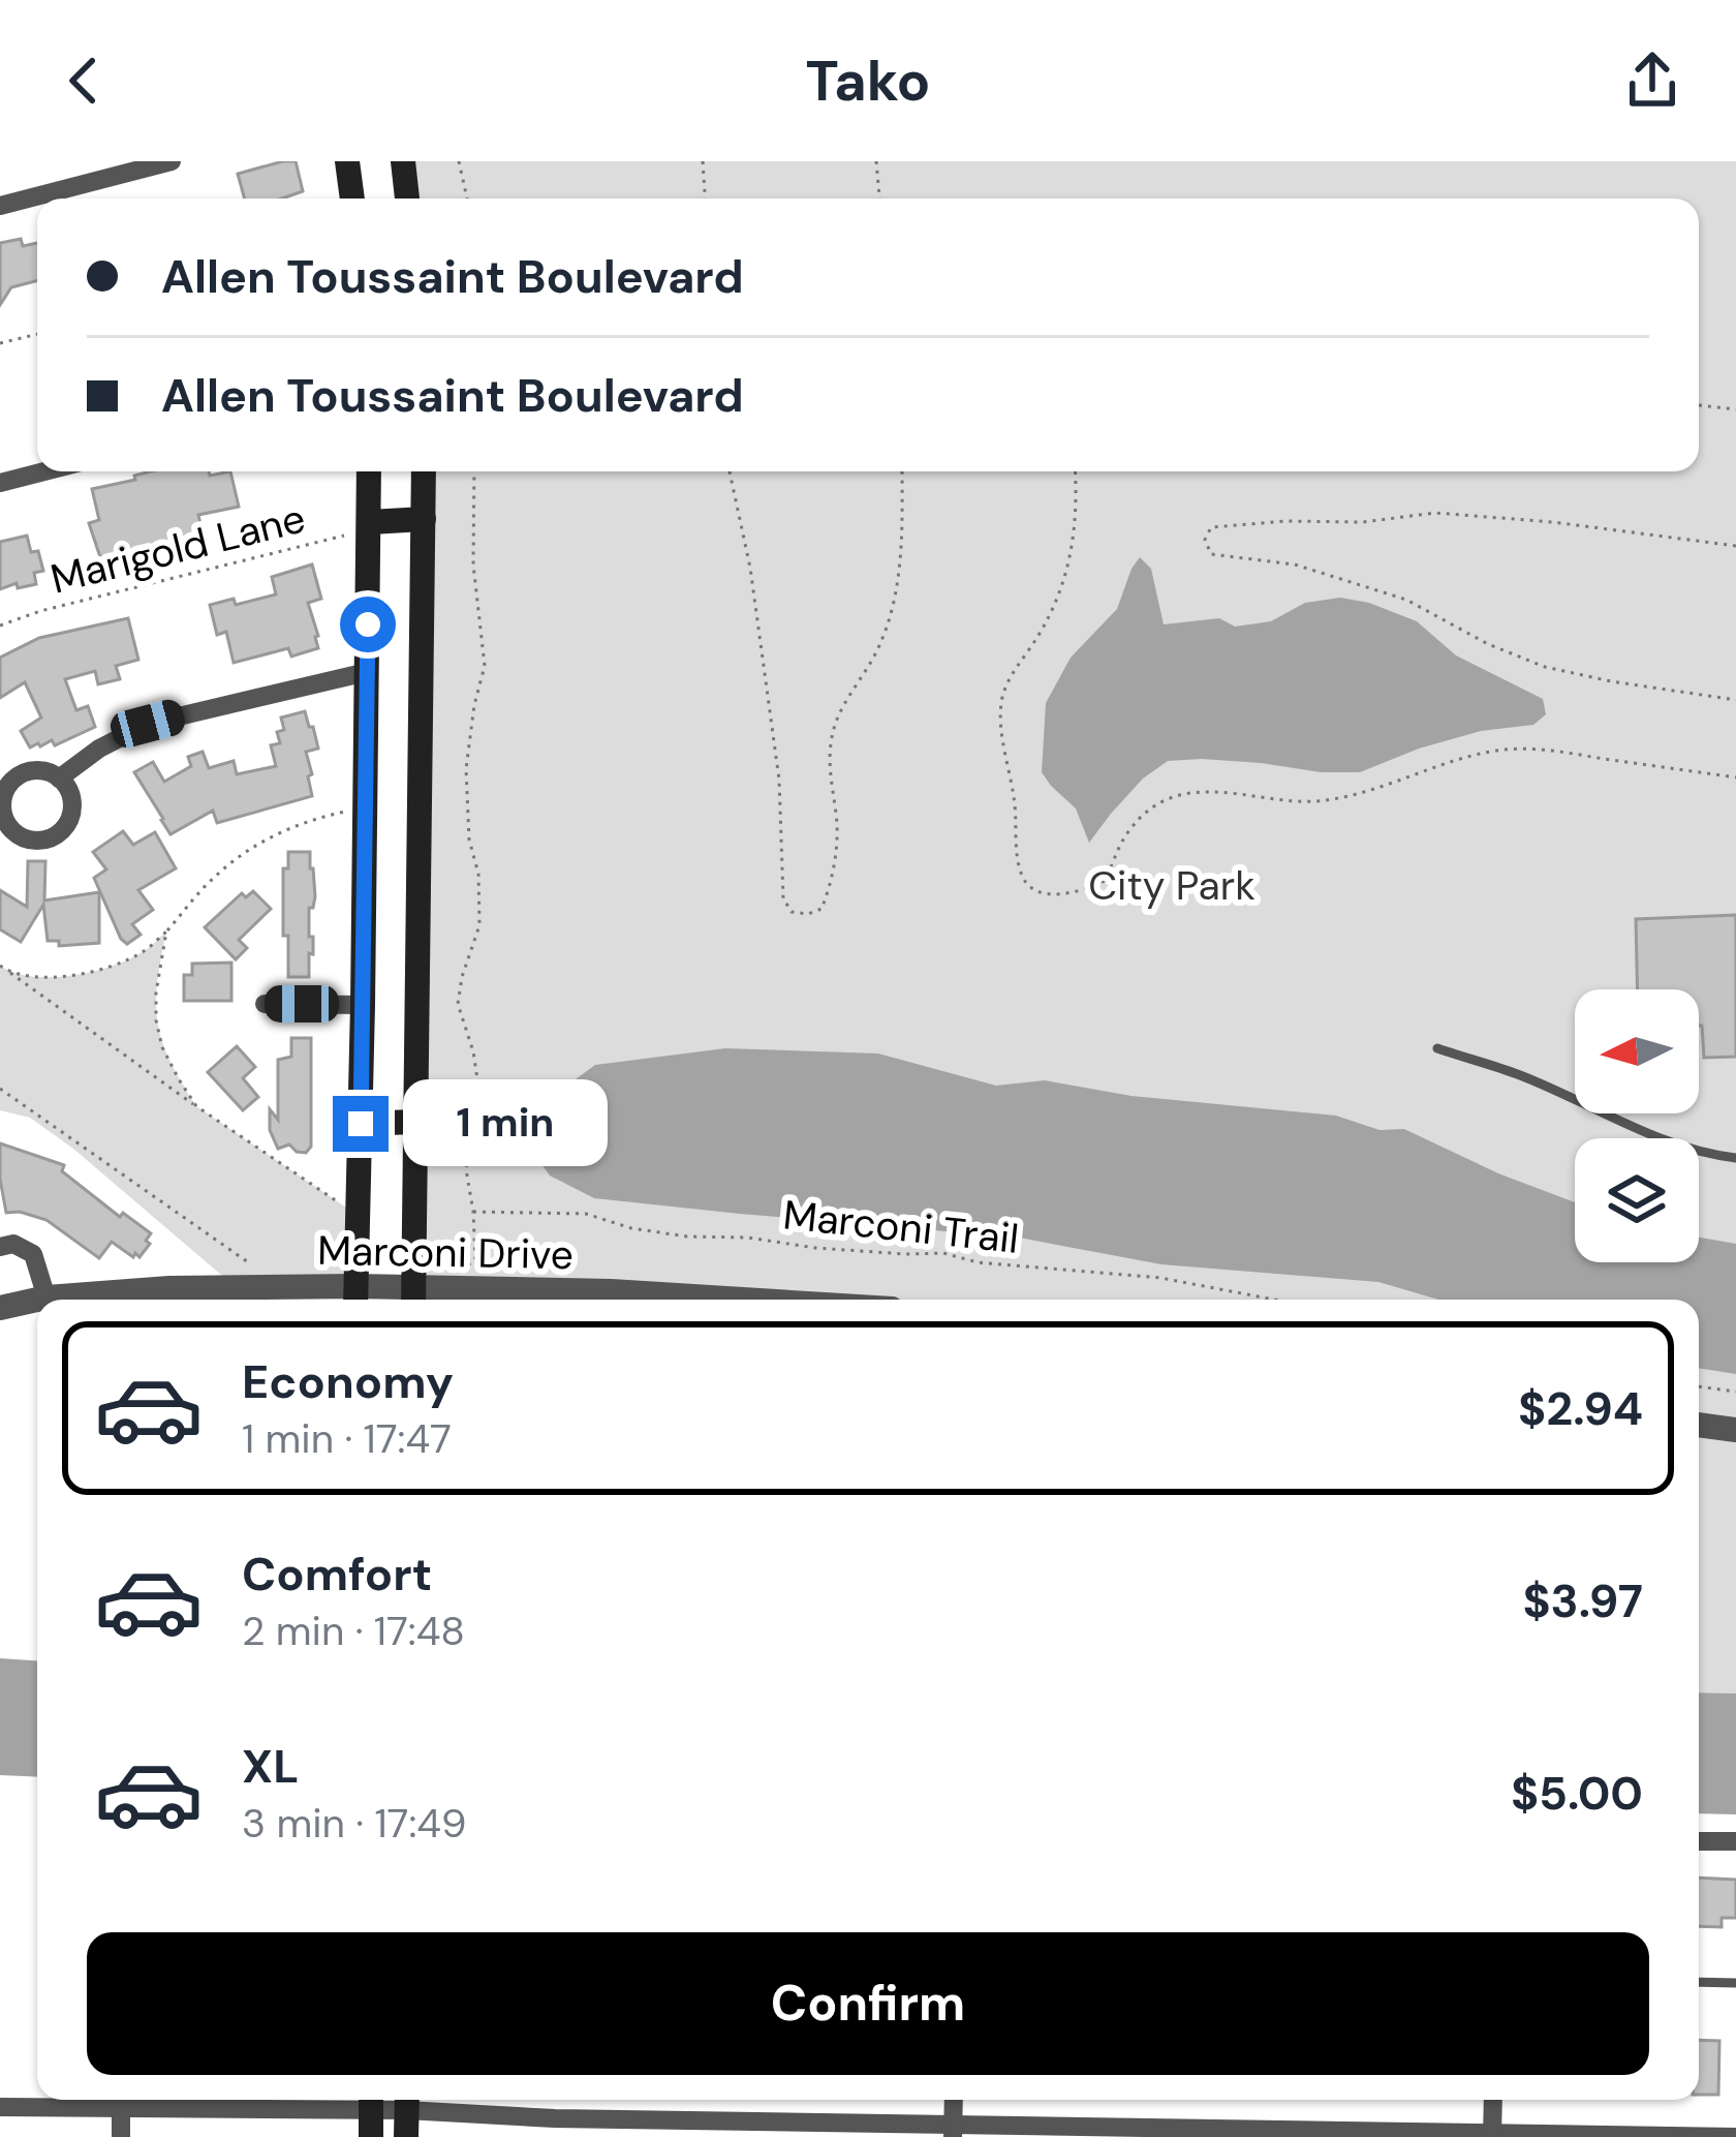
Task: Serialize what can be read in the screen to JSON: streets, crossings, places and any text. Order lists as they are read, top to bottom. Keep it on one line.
{"streets":{"street":["Marconi Drive"],"path":["Marigold Lane","Marconi Trail"]},"parks":["City Park"],"north":"left","page":{"header":"Tako","banner":["Allen Toussaint Boulevard","Allen Toussaint Boulevard"],"bubble":"1 min","list":[{"name":"Economy","note":"1 min · 17:47","value":"$2.94"},{"name":"Comfort","note":"2 min · 17:48","value":"$3.97"},{"name":"XL","note":"3 min · 17:49","value":"$5.00"}],"buttons":"Confirm"}}
